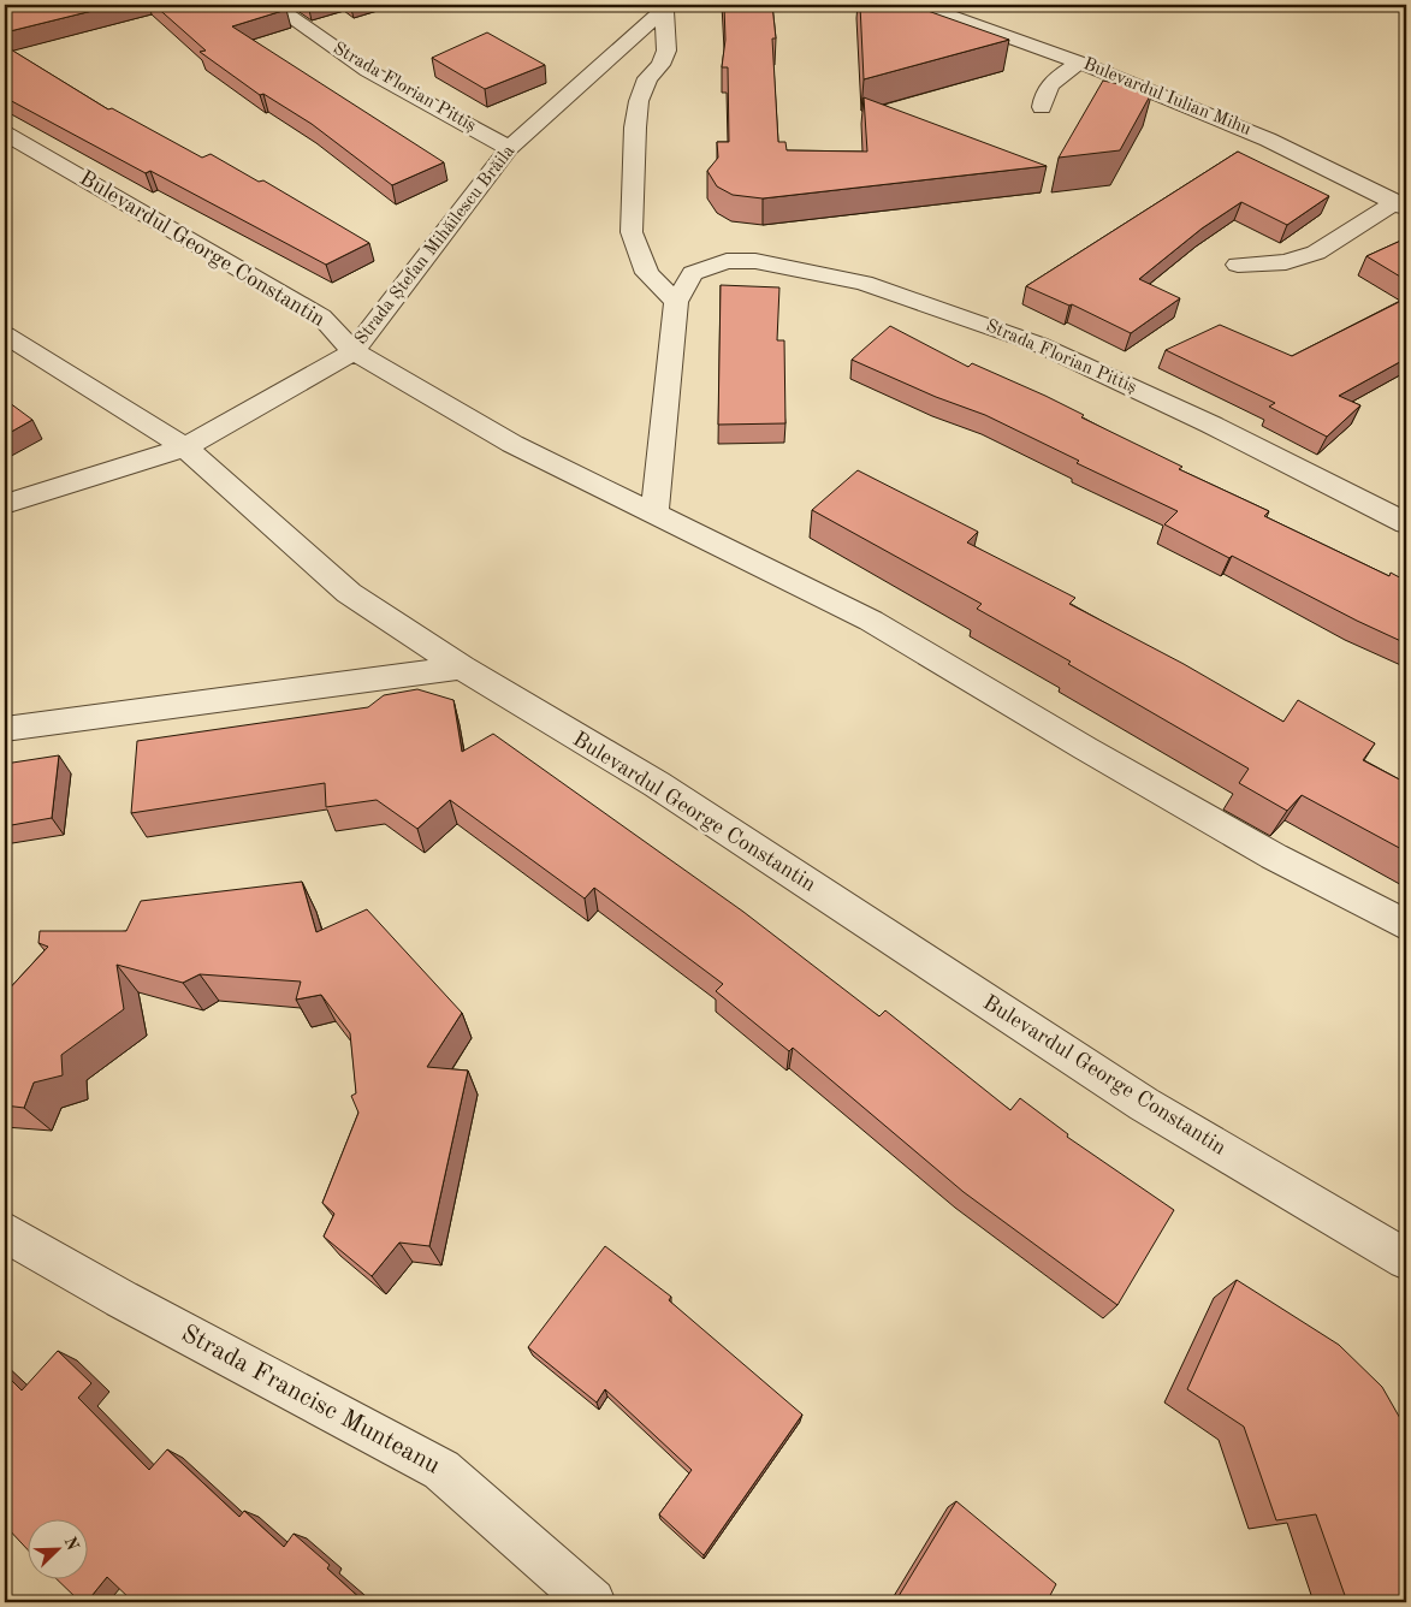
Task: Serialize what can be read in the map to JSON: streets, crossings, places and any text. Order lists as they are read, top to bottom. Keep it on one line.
{"streets":{"street":["Strada Florian Pittiș","Bulevardul Iulian Mihu","Strada Ștefan Mihăilescu Brăila","Bulevardul George Constantin","Strada Francisc Munteanu"]},"crossings":[["Strada Florian Pittiș","Strada Ștefan Mihăilescu Brăila"],["Strada Ștefan Mihăilescu Brăila","Bulevardul George Constantin"]],"north":"top right"}
